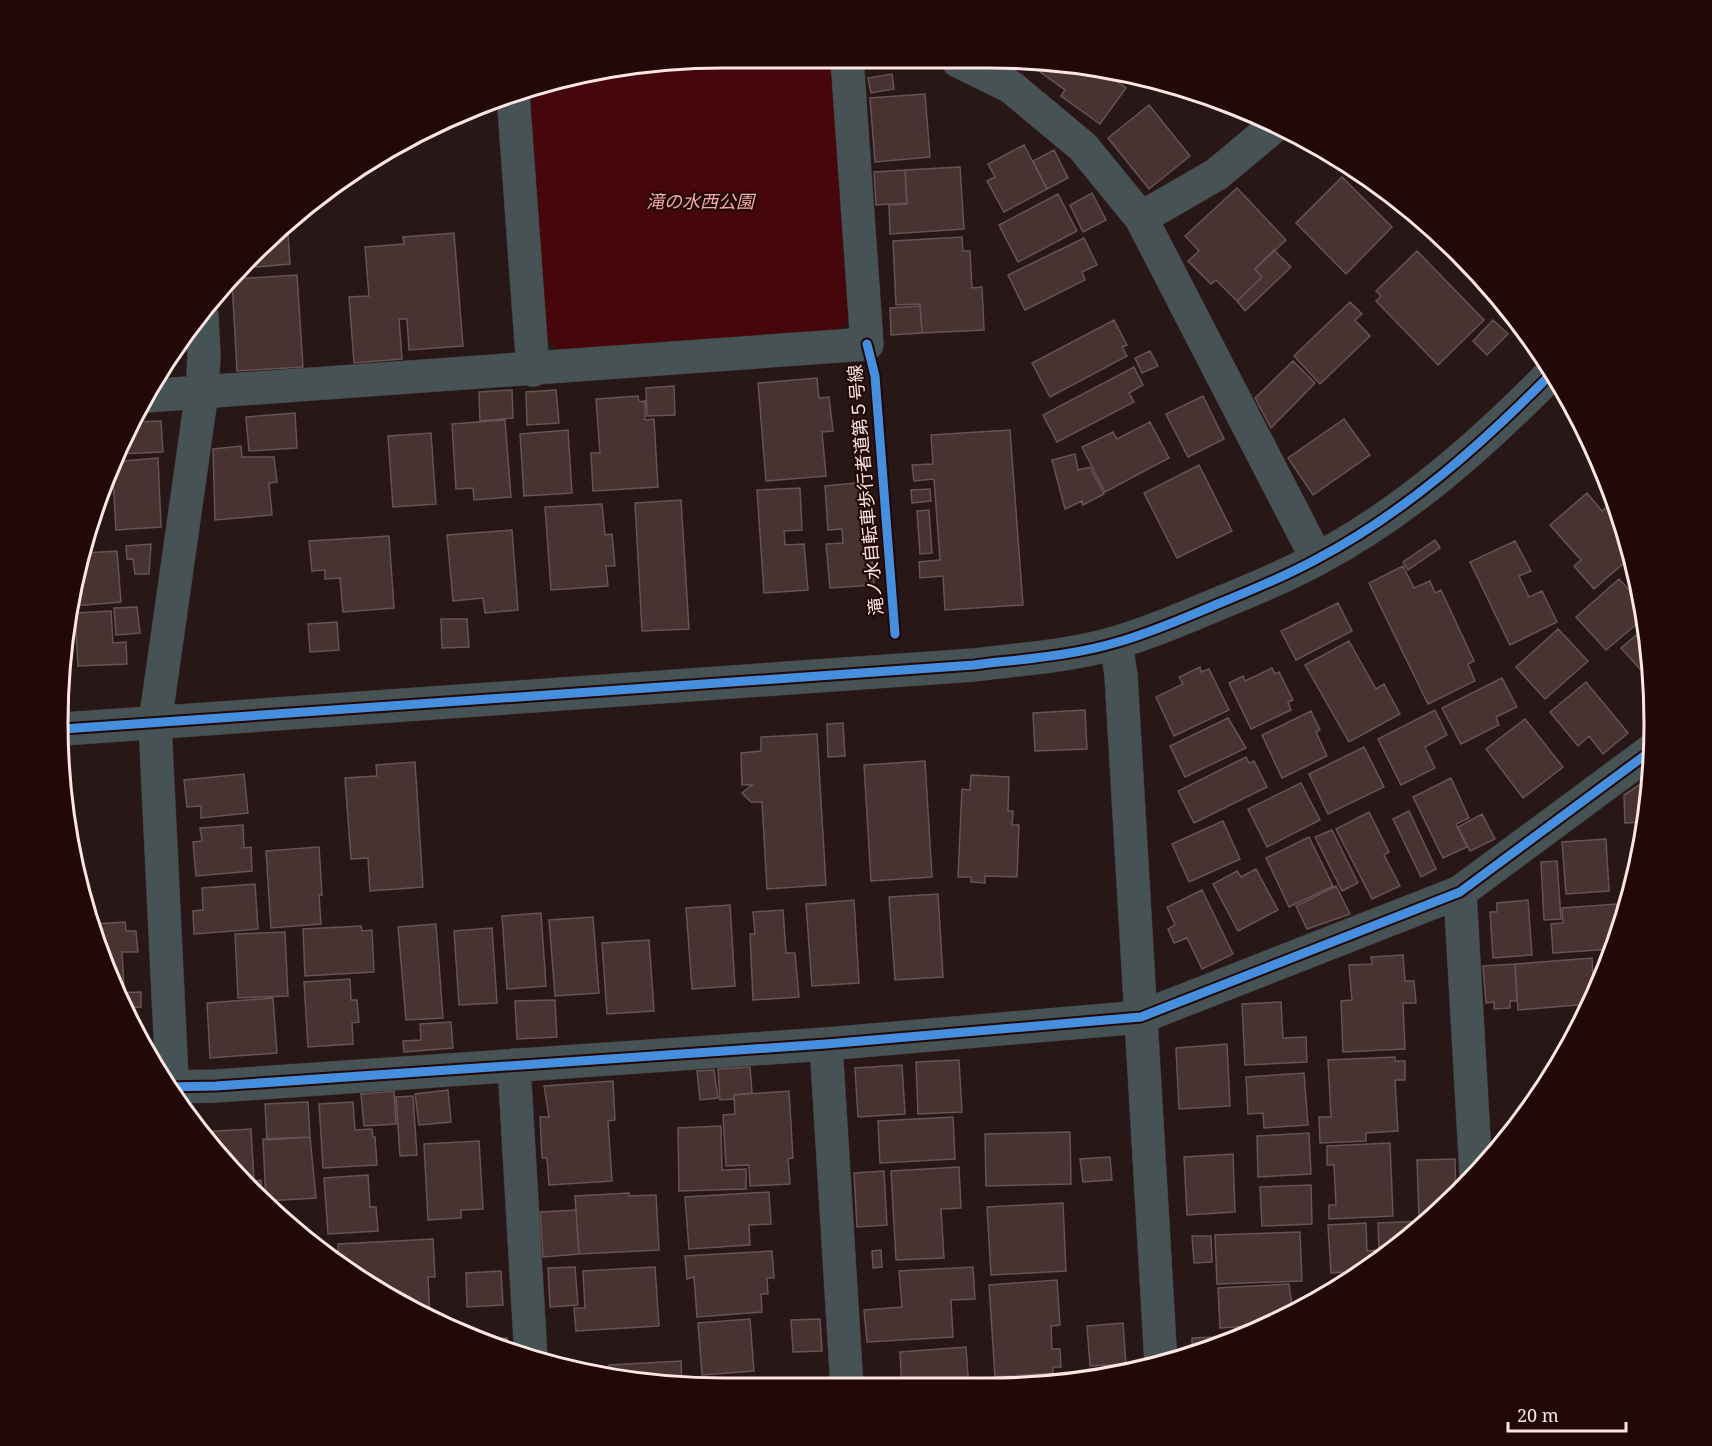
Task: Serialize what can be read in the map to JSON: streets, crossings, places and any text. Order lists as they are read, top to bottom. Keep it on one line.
{"streets":{"cycle path":["滝ノ水自転車歩行者道第５号線"]},"parks":["滝の水西公園"],"scale_bar":"20 m"}
